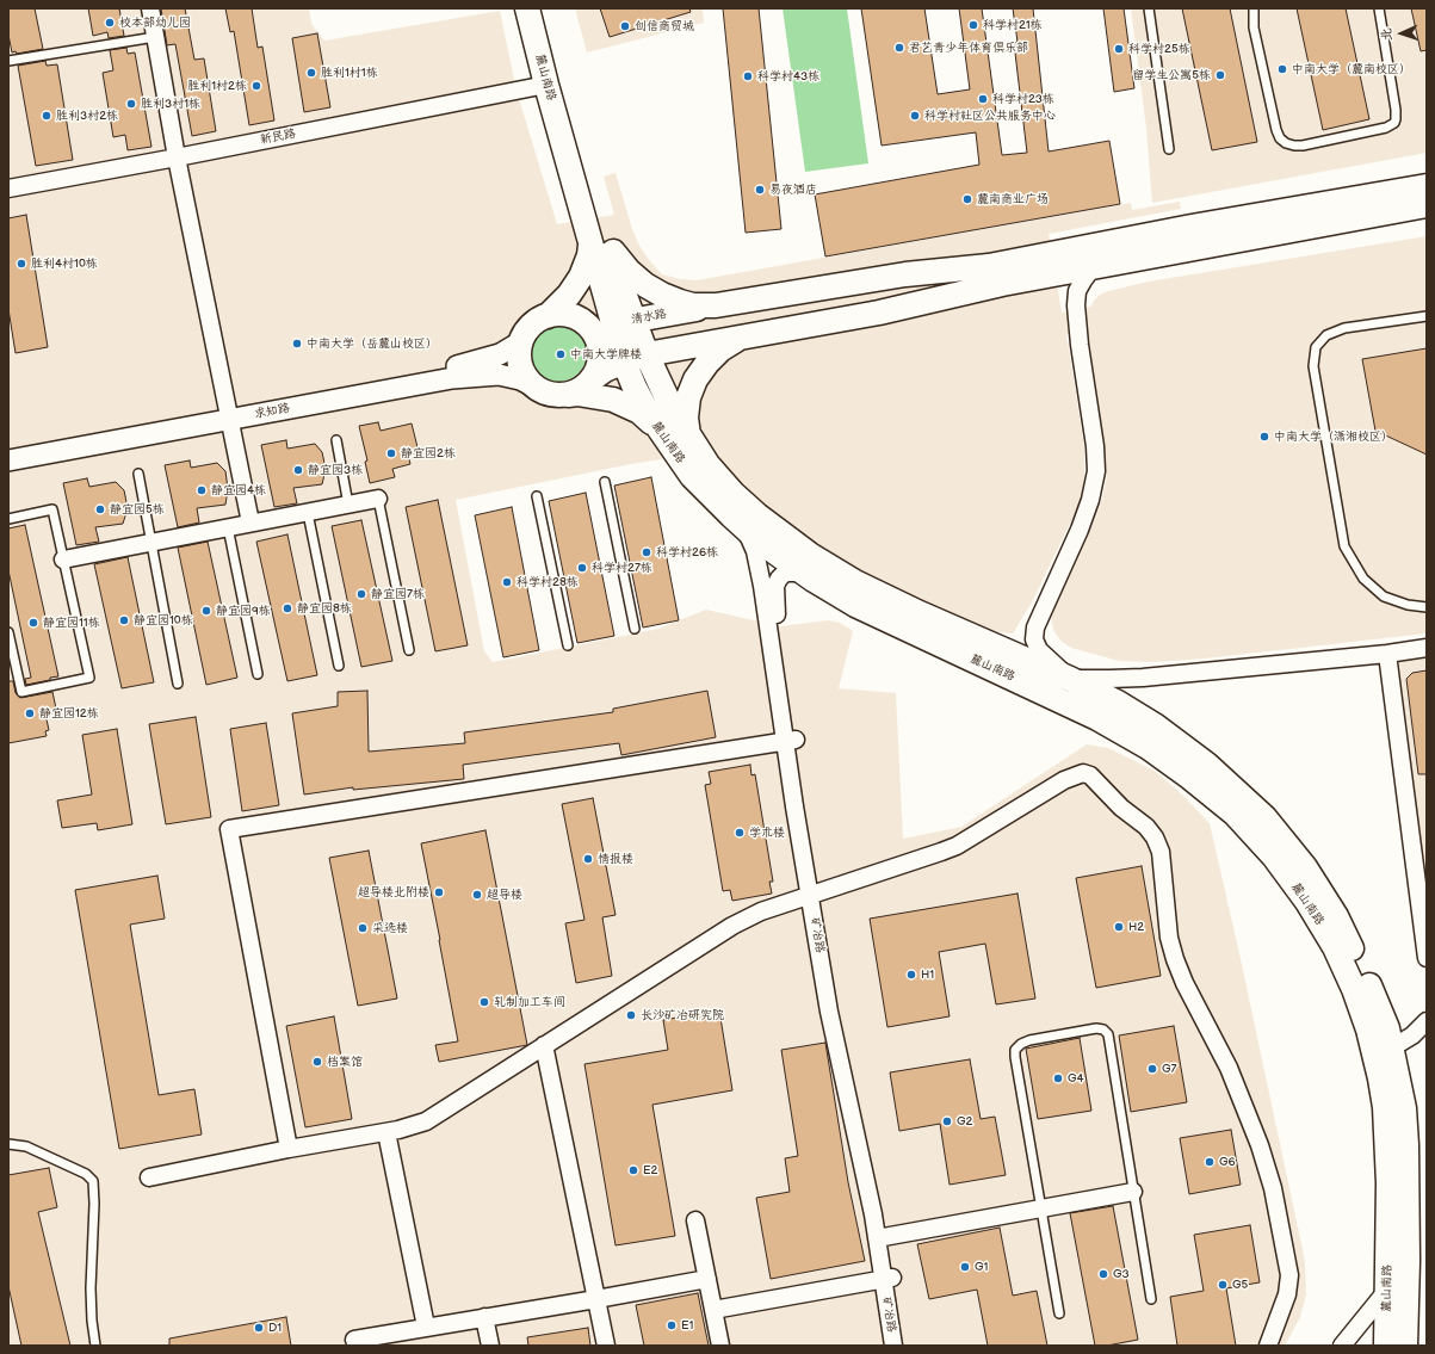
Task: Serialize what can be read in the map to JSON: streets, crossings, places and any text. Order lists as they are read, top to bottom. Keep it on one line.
{"streets":{"main road":["麓山南路","清水路"],"street":["新民路","求知路","矿冶路"]},"crossings":[["麓山南路","新民路"],["麓山南路","清水路"],["麓山南路","矿冶路"],["清水路","求知路"]],"places":["校本部幼儿园","科学村21栋","创信商贸城","君艺青少年体育俱乐部","科学村25栋","中南大学（麓南校区）","胜利1村1栋","留学生公寓5栋","科学村43栋","胜利1村2栋","科学村23栋","胜利3村1栋","胜利3村2栋","科学村社区公共服务中心","易夜酒店","麓南商业广场","胜利4村10栋","中南大学（岳麓山校区）","中南大学牌楼","中南大学（潇湘校区）","静宜园2栋","静宜园3栋","静宜园4栋","静宜园5栋","科学村26栋","科学村27栋","科学村28栋","静宜园7栋","静宜园8栋","静宜园9栋","静宜园10栋","静宜园11栋","静宜园12栋","学术楼","情报楼","超导楼北附楼","超导楼","H2","采选楼","H1","轧制加工车间","长沙矿冶研究院","档案馆","G7","G4","G2","G6","E2","G1","G3","G5","E1","D1"],"north":"left"}
